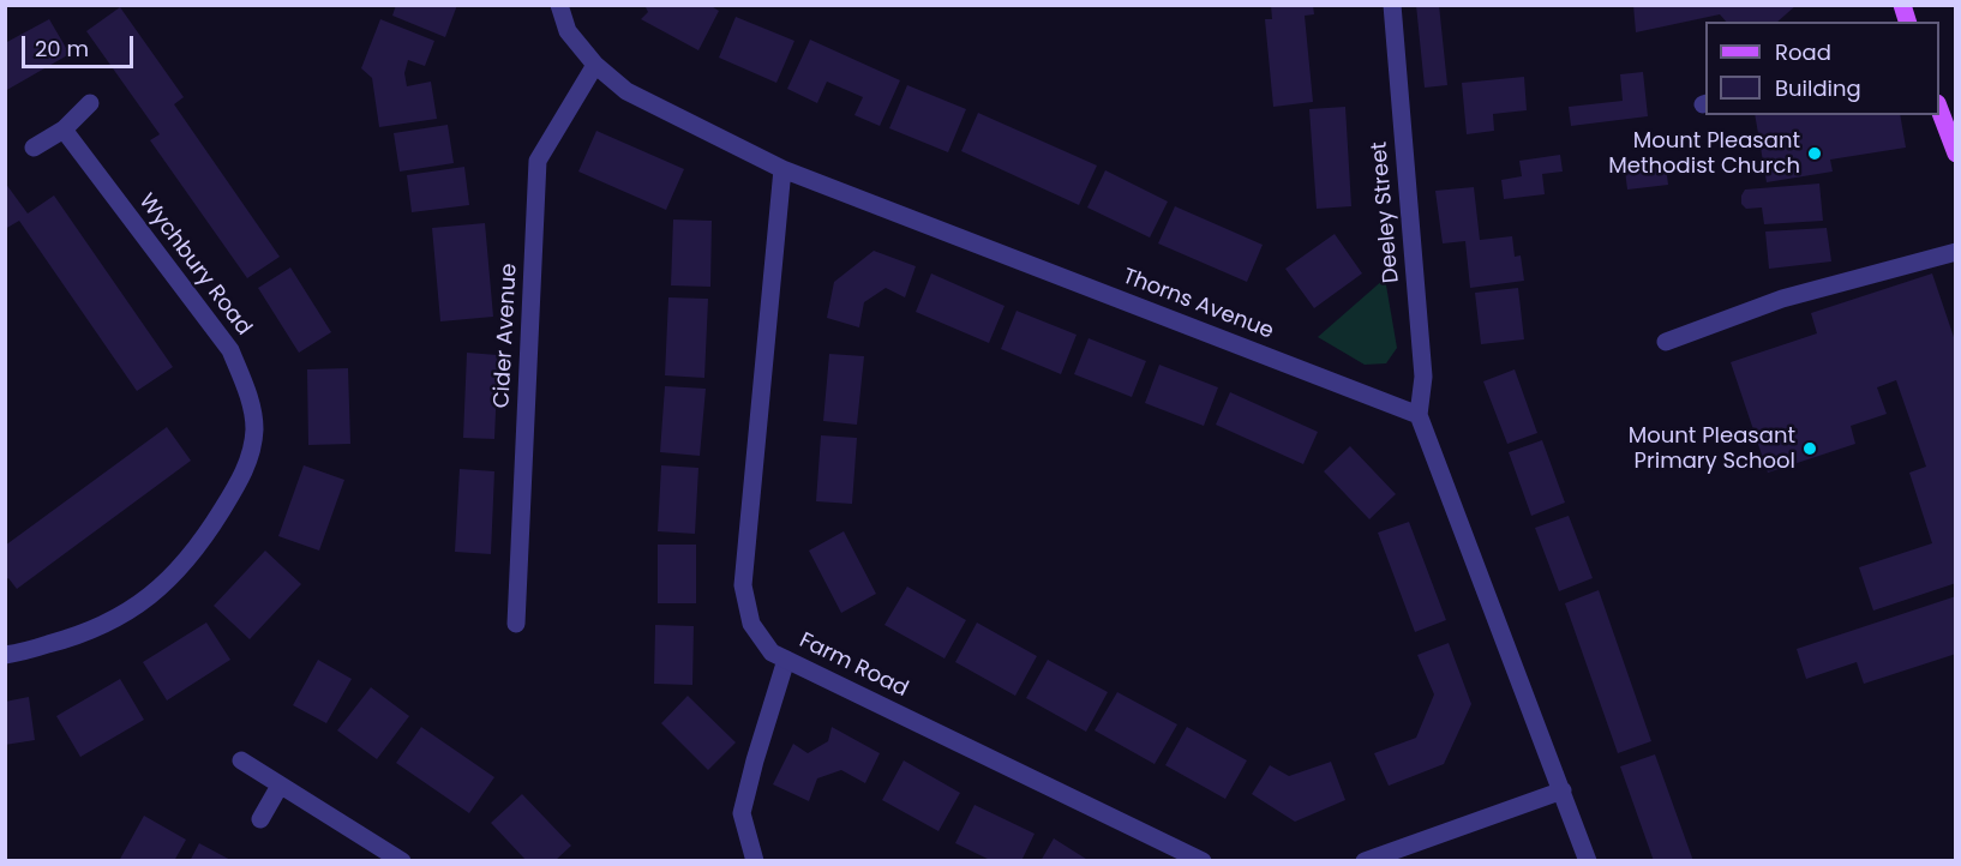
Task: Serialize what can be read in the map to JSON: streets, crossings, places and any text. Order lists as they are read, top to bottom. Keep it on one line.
{"streets":{"street":["Deeley Street","Wychbury Road","Thorns Avenue","Cider Avenue","Farm Road"]},"crossings":[["Deeley Street","Thorns Avenue"],["Thorns Avenue","Cider Avenue"],["Thorns Avenue","Farm Road"]],"places":["Mount Pleasant Methodist Church","Mount Pleasant Primary School"],"legend":["Road","Building"],"scale_bar":"20 m"}
